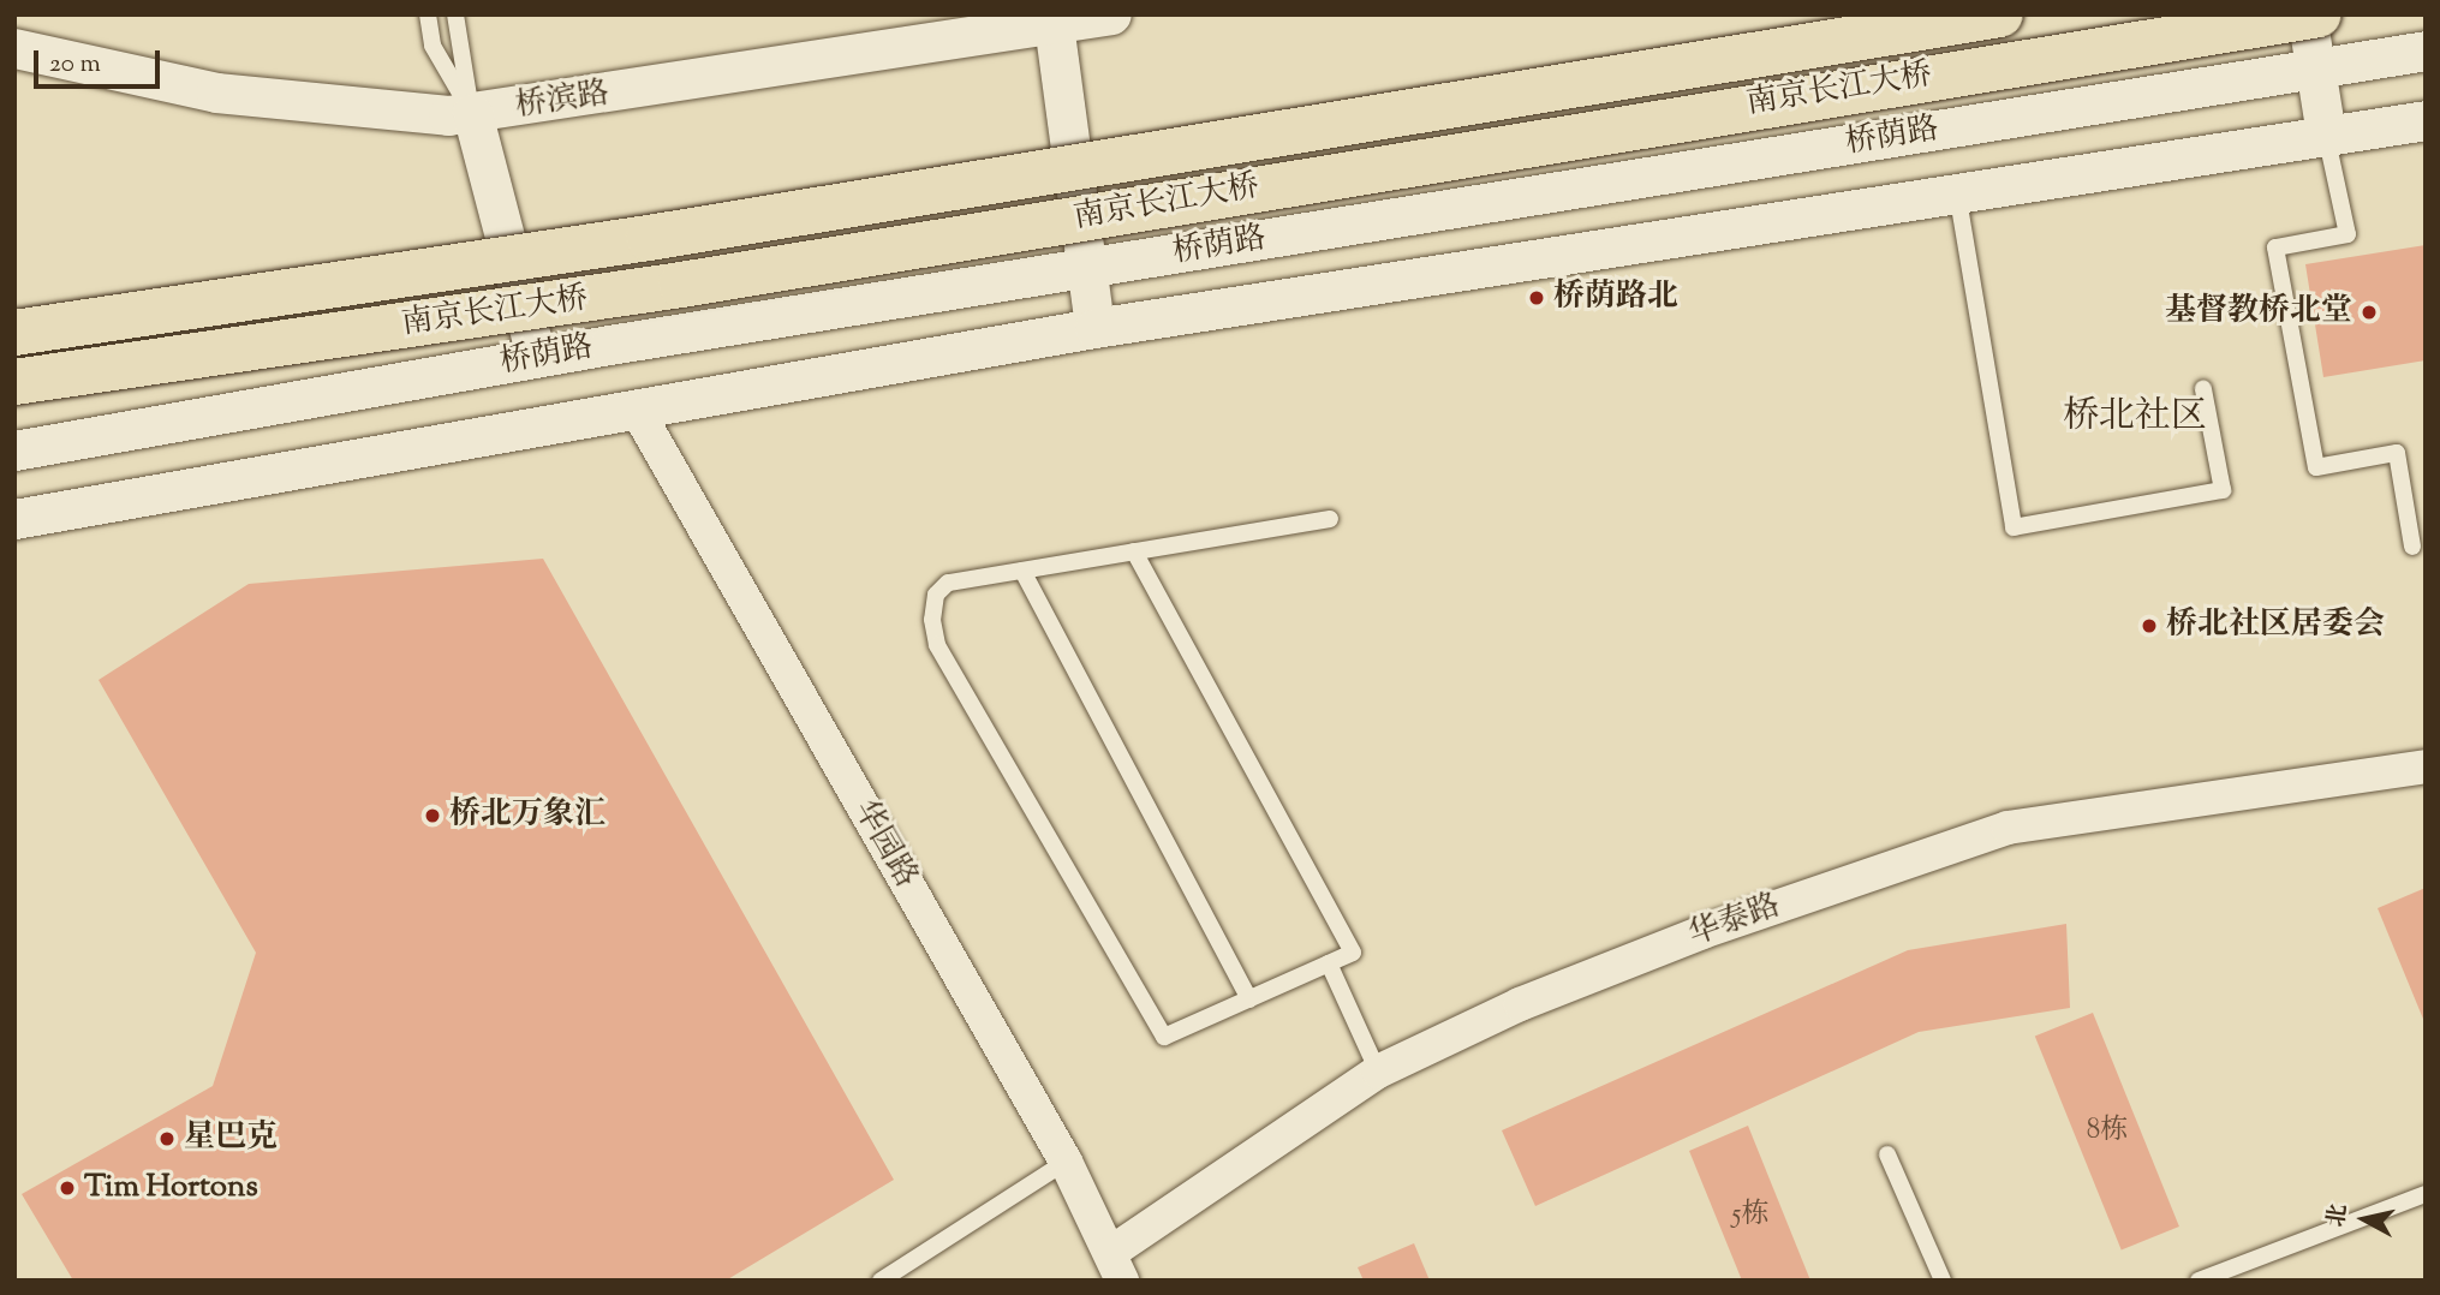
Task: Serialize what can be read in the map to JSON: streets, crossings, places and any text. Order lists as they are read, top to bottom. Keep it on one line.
{"streets":{"highway":["南京长江大桥"],"street":["桥滨路","桥荫路","华园路","华泰路"]},"crossings":[["桥荫路","华园路"],["华园路","华泰路"]],"districts":["桥北社区"],"places":["桥荫路北","基督教桥北堂","桥北社区居委会","桥北万象汇","星巴克","Tim Hortons"],"house_numbers":["8栋","5栋"],"scale_bar":"20 m","north":"left"}
